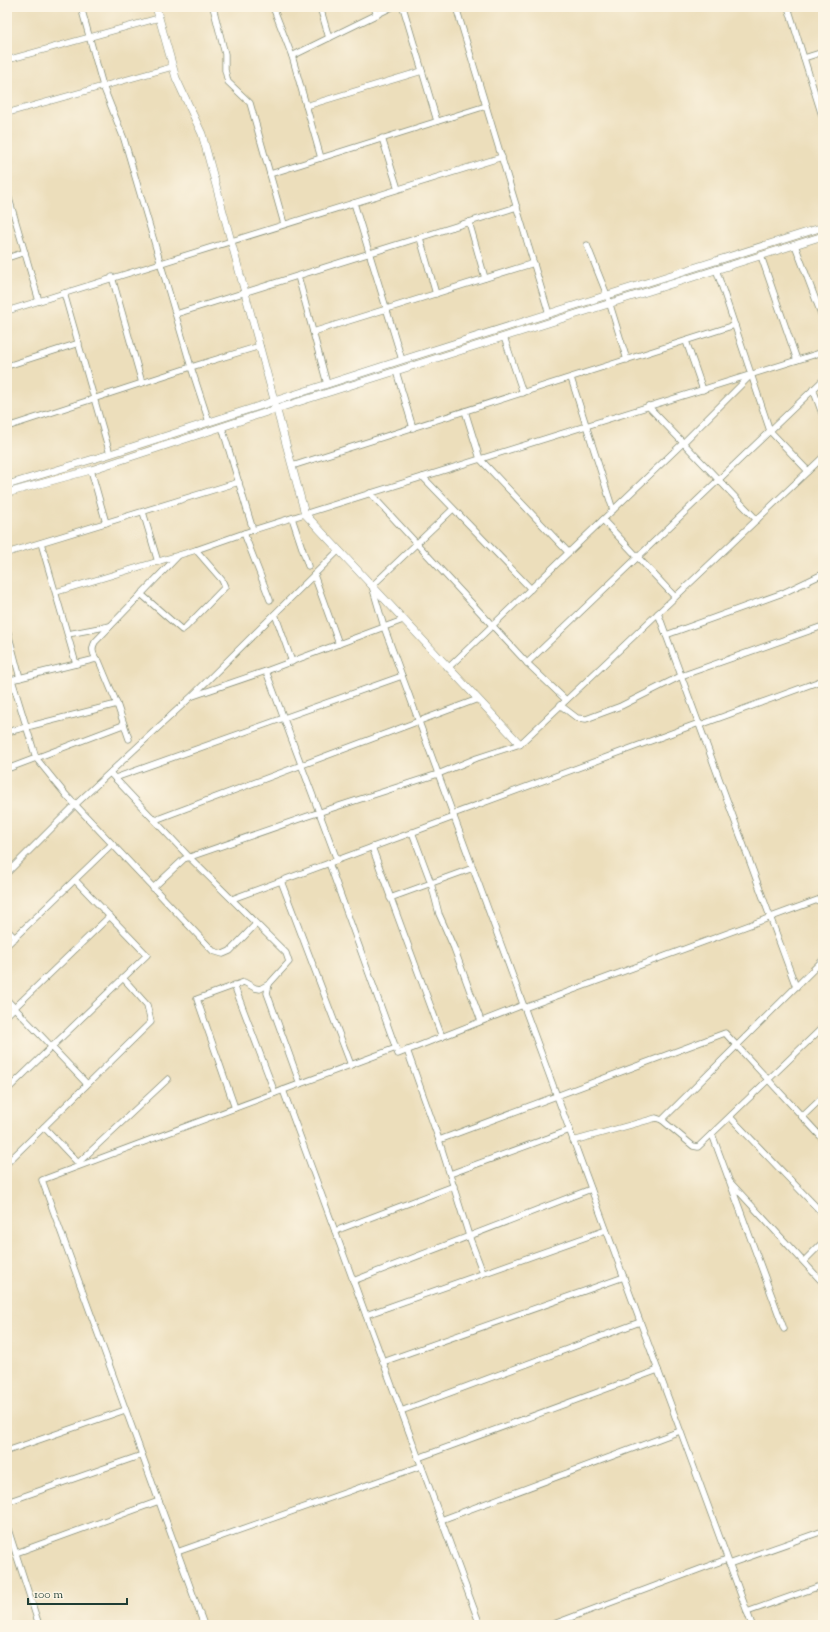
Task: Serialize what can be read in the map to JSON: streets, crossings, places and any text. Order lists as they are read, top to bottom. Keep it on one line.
{"scale_bar":"100 m"}
